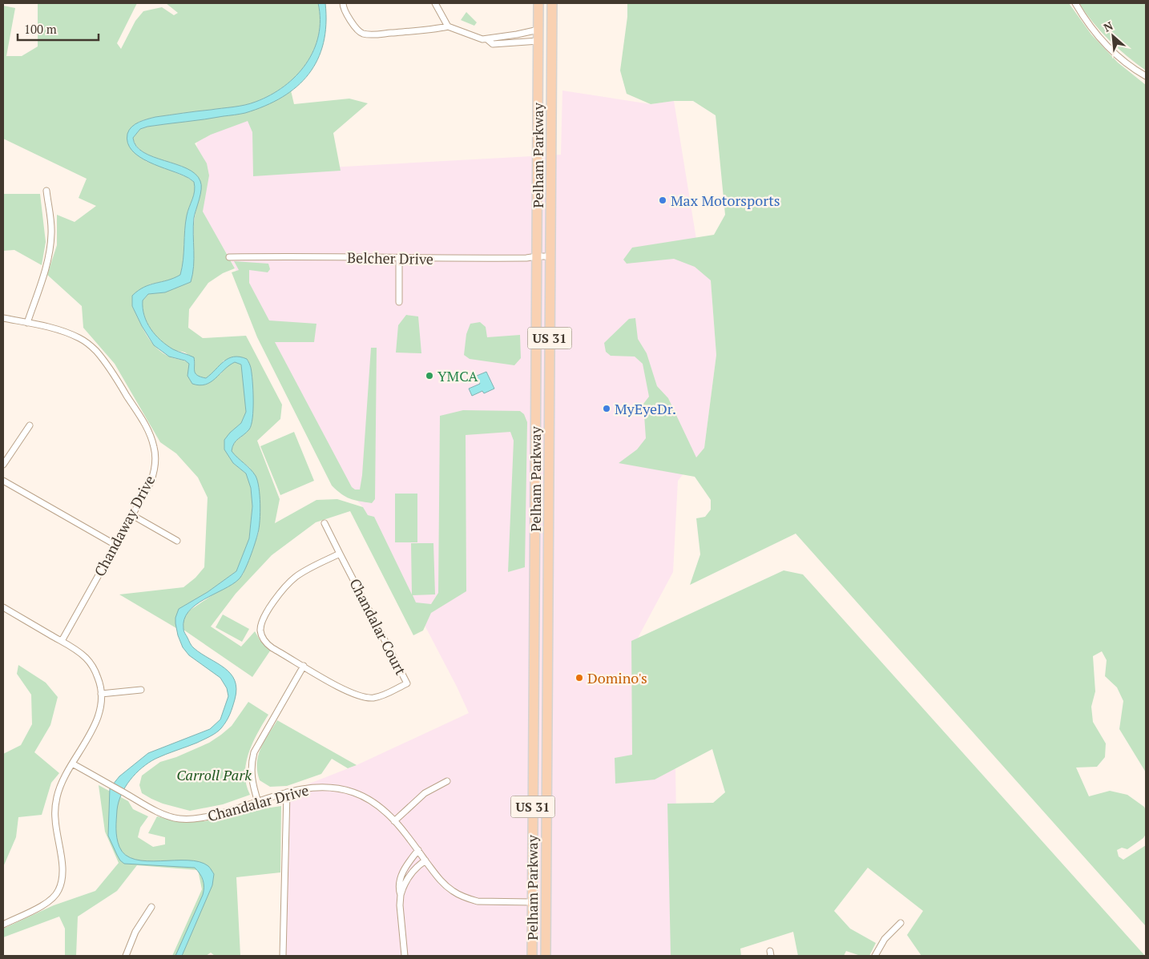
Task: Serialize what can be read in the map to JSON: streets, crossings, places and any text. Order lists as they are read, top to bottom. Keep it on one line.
{"streets":{"main road":["Pelham Parkway","US 31"],"street":["Belcher Drive","Chandaway Drive","Chandalar Court","Chandalar Drive"]},"crossings":[["Pelham Parkway","Belcher Drive"],["Pelham Parkway","Chandalar Drive"]],"parks":["Carroll Park"],"places":["Max Motorsports","YMCA","MyEyeDr.","Domino's"],"scale_bar":"100 m","north":"top left"}
